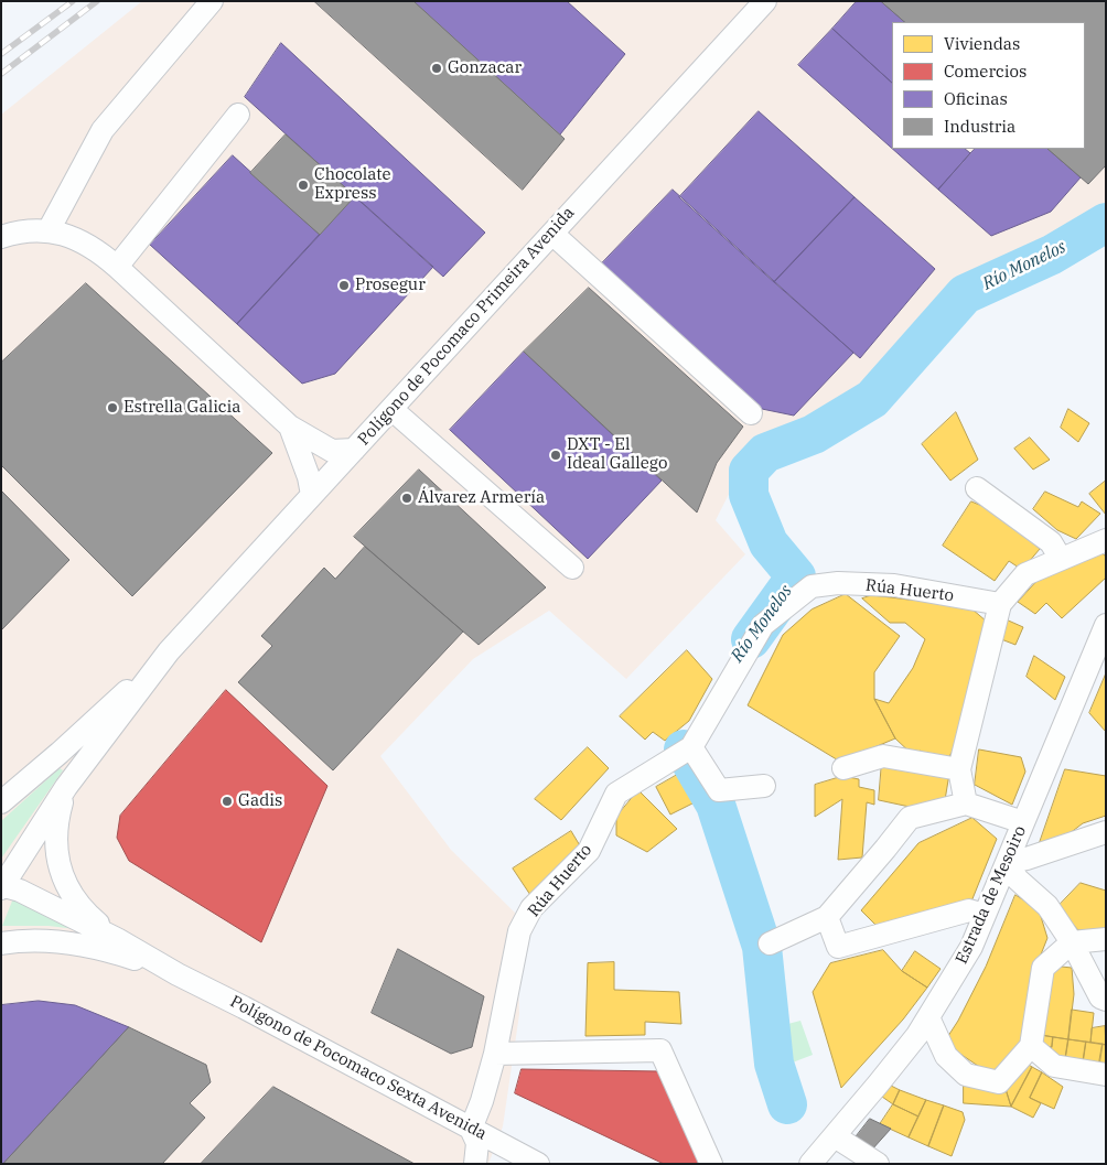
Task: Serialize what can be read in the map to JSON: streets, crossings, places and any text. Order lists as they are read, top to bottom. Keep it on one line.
{"streets":{"street":["Polígono de Pocomaco Primeira Avenida","Rúa Huerto","Estrada de Mesoiro","Polígono de Pocomaco Sexta Avenida"]},"crossings":[["Polígono de Pocomaco Primeira Avenida","Polígono de Pocomaco Sexta Avenida"],["Rúa Huerto","Polígono de Pocomaco Sexta Avenida"]],"water":["Río Monelos"],"places":["Gonzacar","Chocolate Express","Prosegur","Estrella Galicia","DXT - El Ideal Gallego","Álvarez Armería","Gadis"],"legend":["Viviendas","Comercios","Oficinas","Industria"]}
